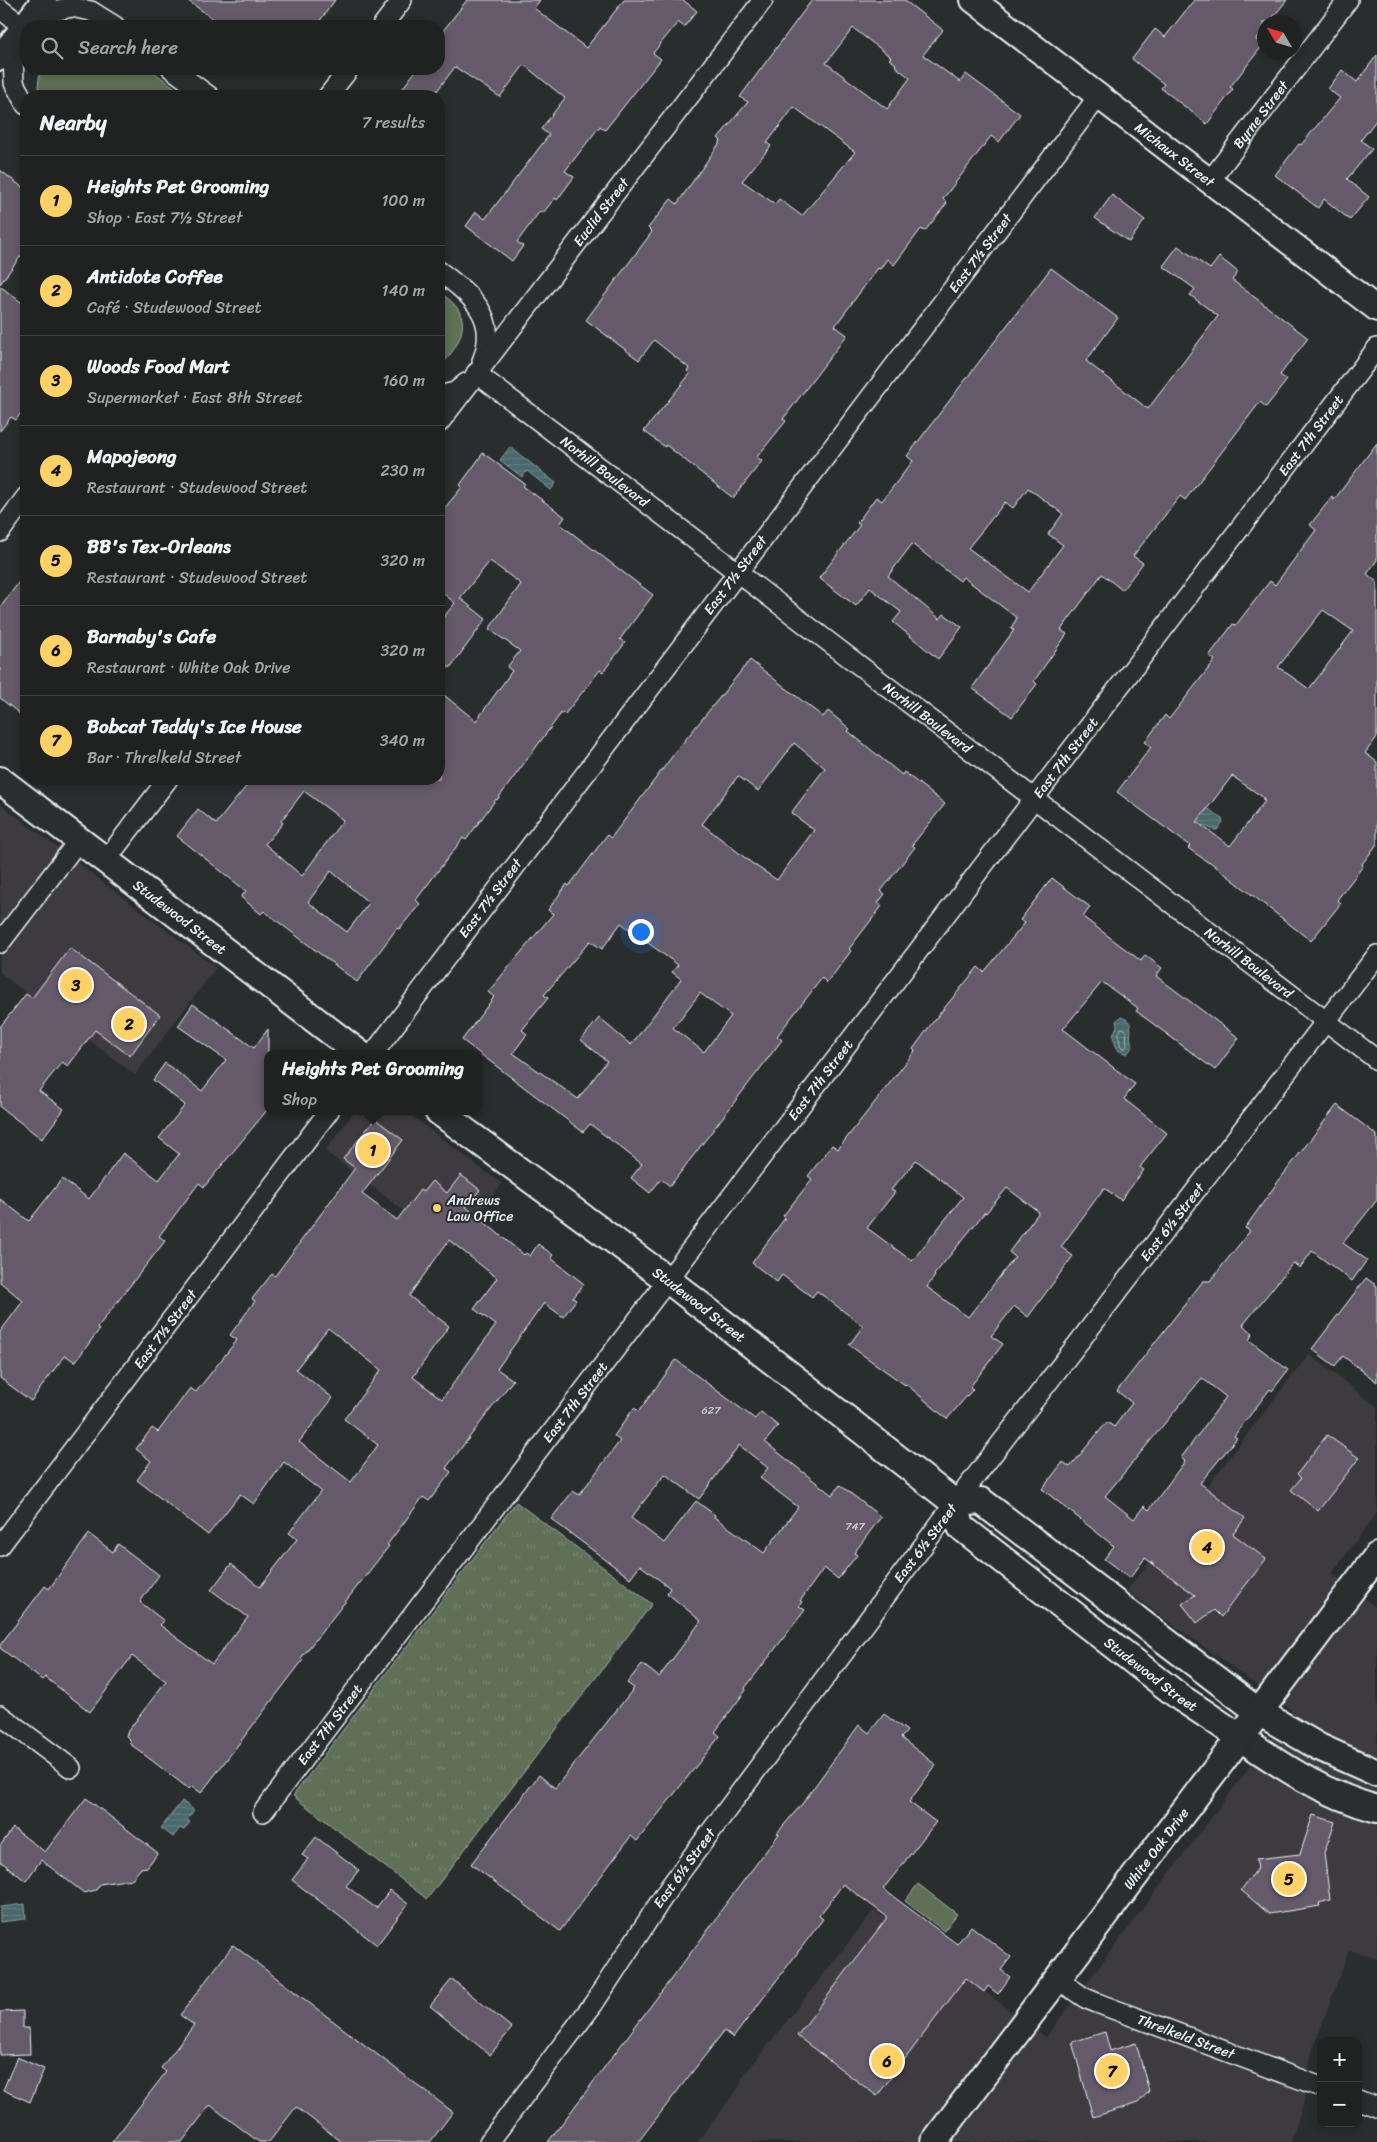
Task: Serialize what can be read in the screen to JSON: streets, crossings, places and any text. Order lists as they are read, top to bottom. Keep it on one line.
{"streets":{"main road":["Studewood Street","White Oak Drive"],"street":["Byrne Street","Michaux Street","Euclid Street","East 7½ Street","East 7th Street","Norhill Boulevard","East 6½ Street","Threlkeld Street"]},"crossings":[["Byrne Street","Michaux Street"],["Michaux Street","East 7½ Street"],["Euclid Street","Norhill Boulevard"],["East 7½ Street","Norhill Boulevard"],["East 7th Street","Norhill Boulevard"],["East 7th Street","Studewood Street"],["Norhill Boulevard","East 6½ Street"],["Studewood Street","East 6½ Street"],["Studewood Street","White Oak Drive"],["White Oak Drive","Threlkeld Street"]],"places":["Andrews Law Office"],"house_numbers":["627","747"],"north":"top left","page":{"search":"Search here","heading":["Nearby","7 results"],"list":[{"mark":"1","name":"Heights Pet Grooming","note":"Shop · East 7½ Street","value":"100 m"},{"mark":"2","name":"Antidote Coffee","note":"Café · Studewood Street","value":"140 m"},{"mark":"3","name":"Woods Food Mart","note":"Supermarket · East 8th Street","value":"160 m"},{"mark":"4","name":"Mapojeong","note":"Restaurant · Studewood Street","value":"230 m"},{"mark":"5","name":"BB's Tex-Orleans","note":"Restaurant · Studewood Street","value":"320 m"},{"mark":"6","name":"Barnaby's Cafe","note":"Restaurant · White Oak Drive","value":"320 m"},{"mark":"7","name":"Bobcat Teddy's Ice House","note":"Bar · Threlkeld Street","value":"340 m"}],"pins":["3","2","1","4","5","6","7"],"popup":["Heights Pet Grooming","Shop"],"map_buttons":["+","−"]}}
